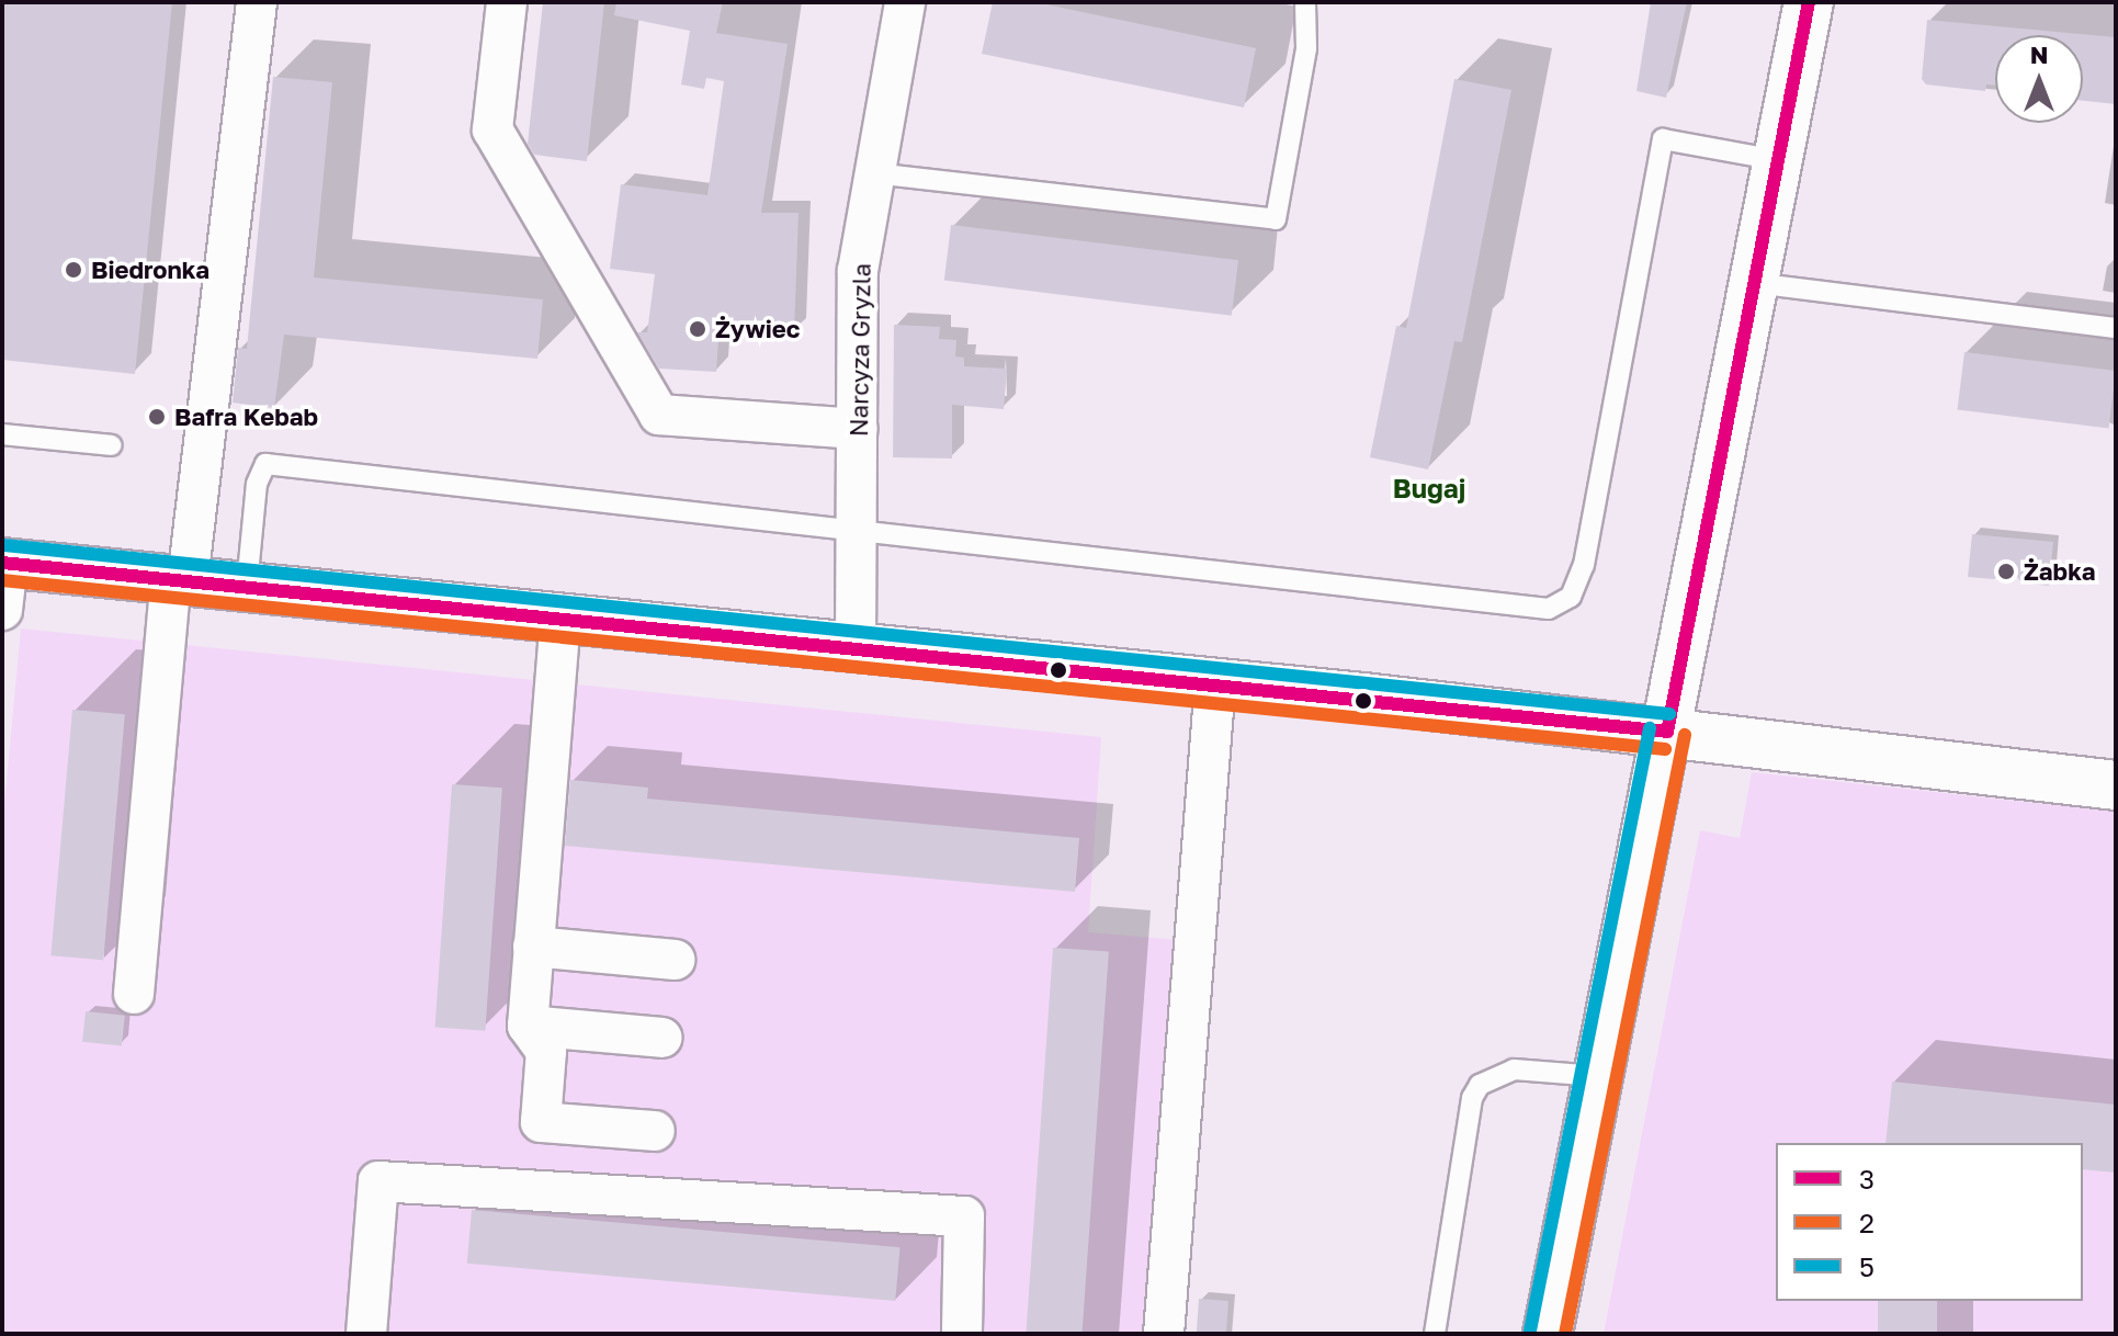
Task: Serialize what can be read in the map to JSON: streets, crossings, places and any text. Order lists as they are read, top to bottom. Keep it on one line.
{"streets":{"street":["Narcyza Gryzla"]},"districts":["Bugaj"],"places":["Biedronka","Żywiec","Bafra Kebab","Żabka"],"lines":["transit line 3","transit line 5","transit line 2"],"legend":["3","2","5"],"north":"top"}
